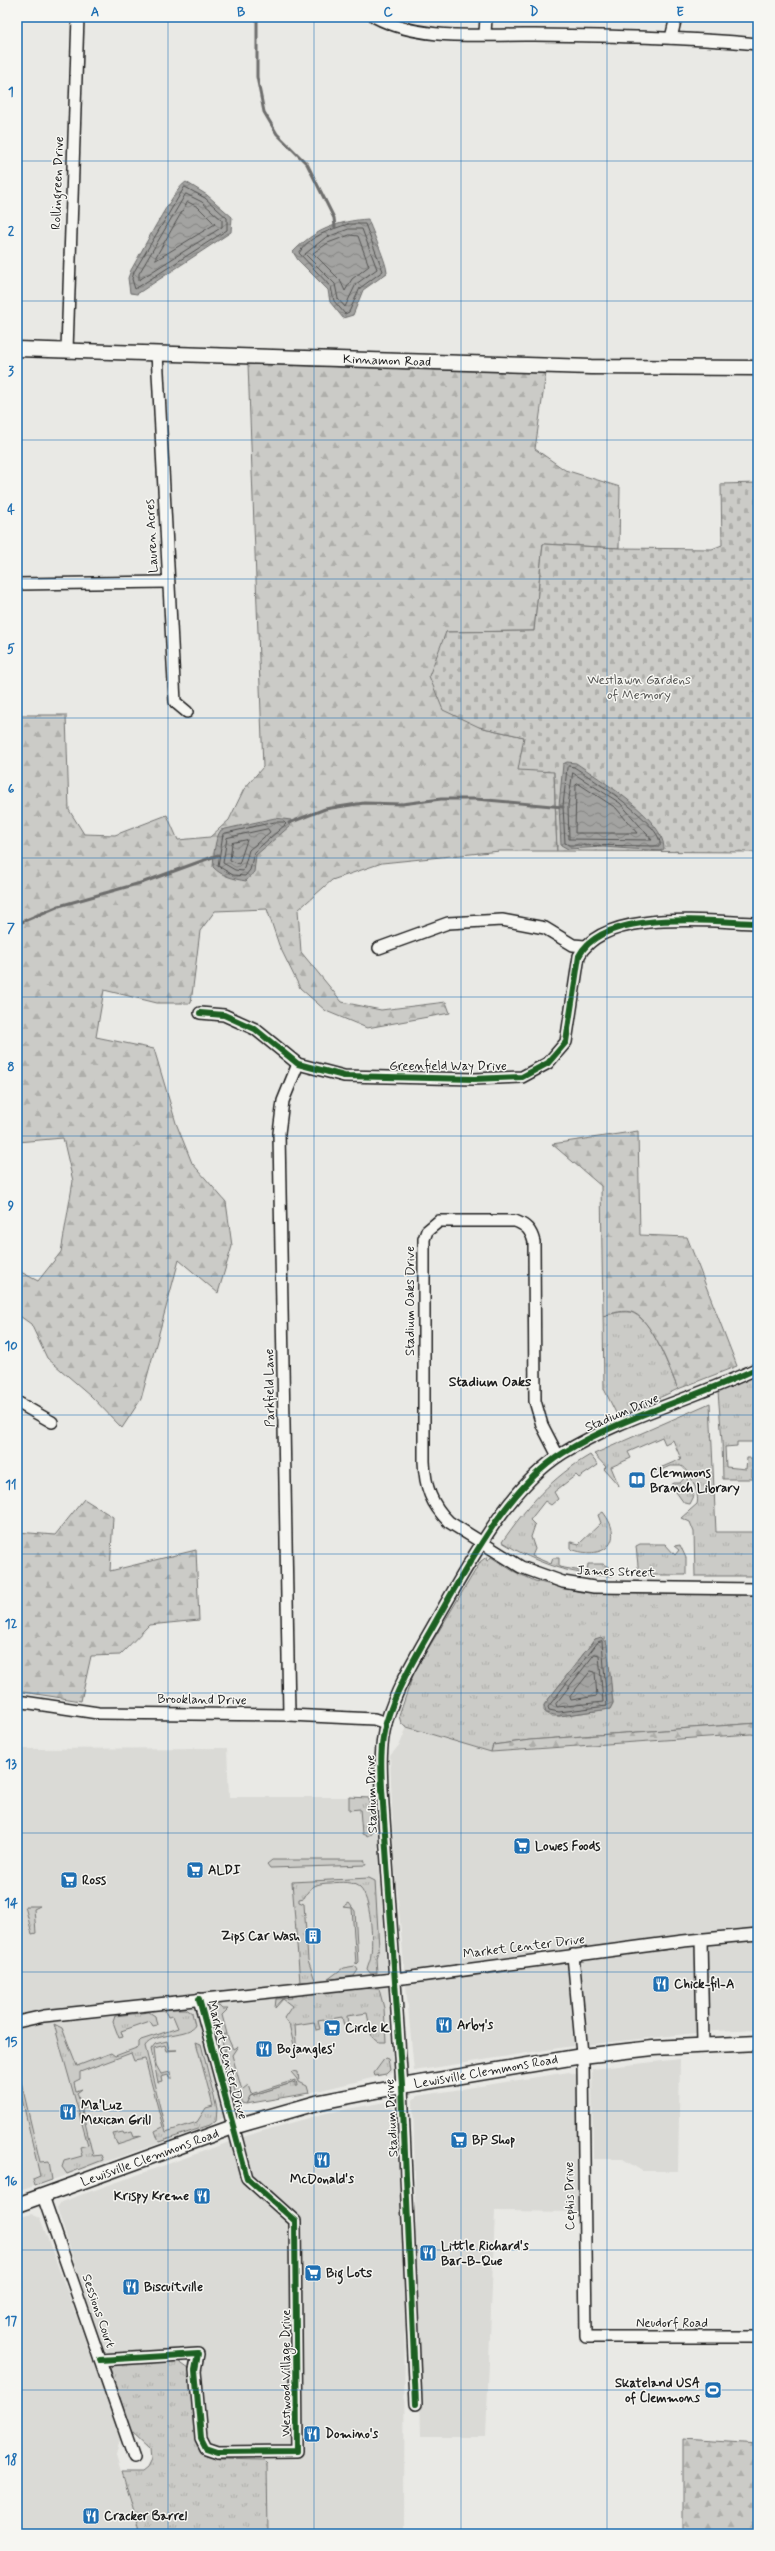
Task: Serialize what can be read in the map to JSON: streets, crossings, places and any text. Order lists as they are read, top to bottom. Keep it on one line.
{"streets":{"main road":["Kinnamon Road","Lewisville Clemmons Road"],"street":["Rollingreen Drive","Lauren Acres","Greenfield Way Drive","Stadium Oaks Drive","Parkfield Lane","Stadium Drive","James Street","Brookland Drive","Market Center Drive","Cephis Drive","Sessions Court","Neudorf Road","Westwood Village Drive"]},"crossings":[["Rollingreen Drive","Kinnamon Road"],["Kinnamon Road","Lauren Acres"],["Greenfield Way Drive","Parkfield Lane"],["Stadium Oaks Drive","Stadium Drive"],["Stadium Oaks Drive","James Street"],["Parkfield Lane","Brookland Drive"],["Stadium Drive","James Street"],["Stadium Drive","Brookland Drive"],["Stadium Drive","Market Center Drive"],["Stadium Drive","Lewisville Clemmons Road"],["Market Center Drive","Lewisville Clemmons Road"],["Market Center Drive","Cephis Drive"],["Market Center Drive","Westwood Village Drive"],["Lewisville Clemmons Road","Cephis Drive"],["Lewisville Clemmons Road","Sessions Court"],["Lewisville Clemmons Road","Westwood Village Drive"],["Cephis Drive","Neudorf Road"],["Sessions Court","Westwood Village Drive"]],"districts":["Stadium Oaks"],"parks":["Westlawn Gardens of Memory"],"places":{"library":["Clemmons Branch Library"],"supermarket":["Lowes Foods","ALDI","Ross","Circle K","BP Shop","Big Lots"],"building":["Zips Car Wash"],"restaurant":["Chick-fil-A","Arby's","Bojangles'","Ma'Luz Mexican Grill","McDonald's","Krispy Kreme","Little Richard's Bar-B-Que","Biscuitville","Domino's","Cracker Barrel"],"sports":["Skateland USA of Clemmons"]},"grid":{"columns":["A","B","C","D","E"],"rows":["1","2","3","4","5","6","7","8","9","10","11","12","13","14","15","16","17","18"]}}
